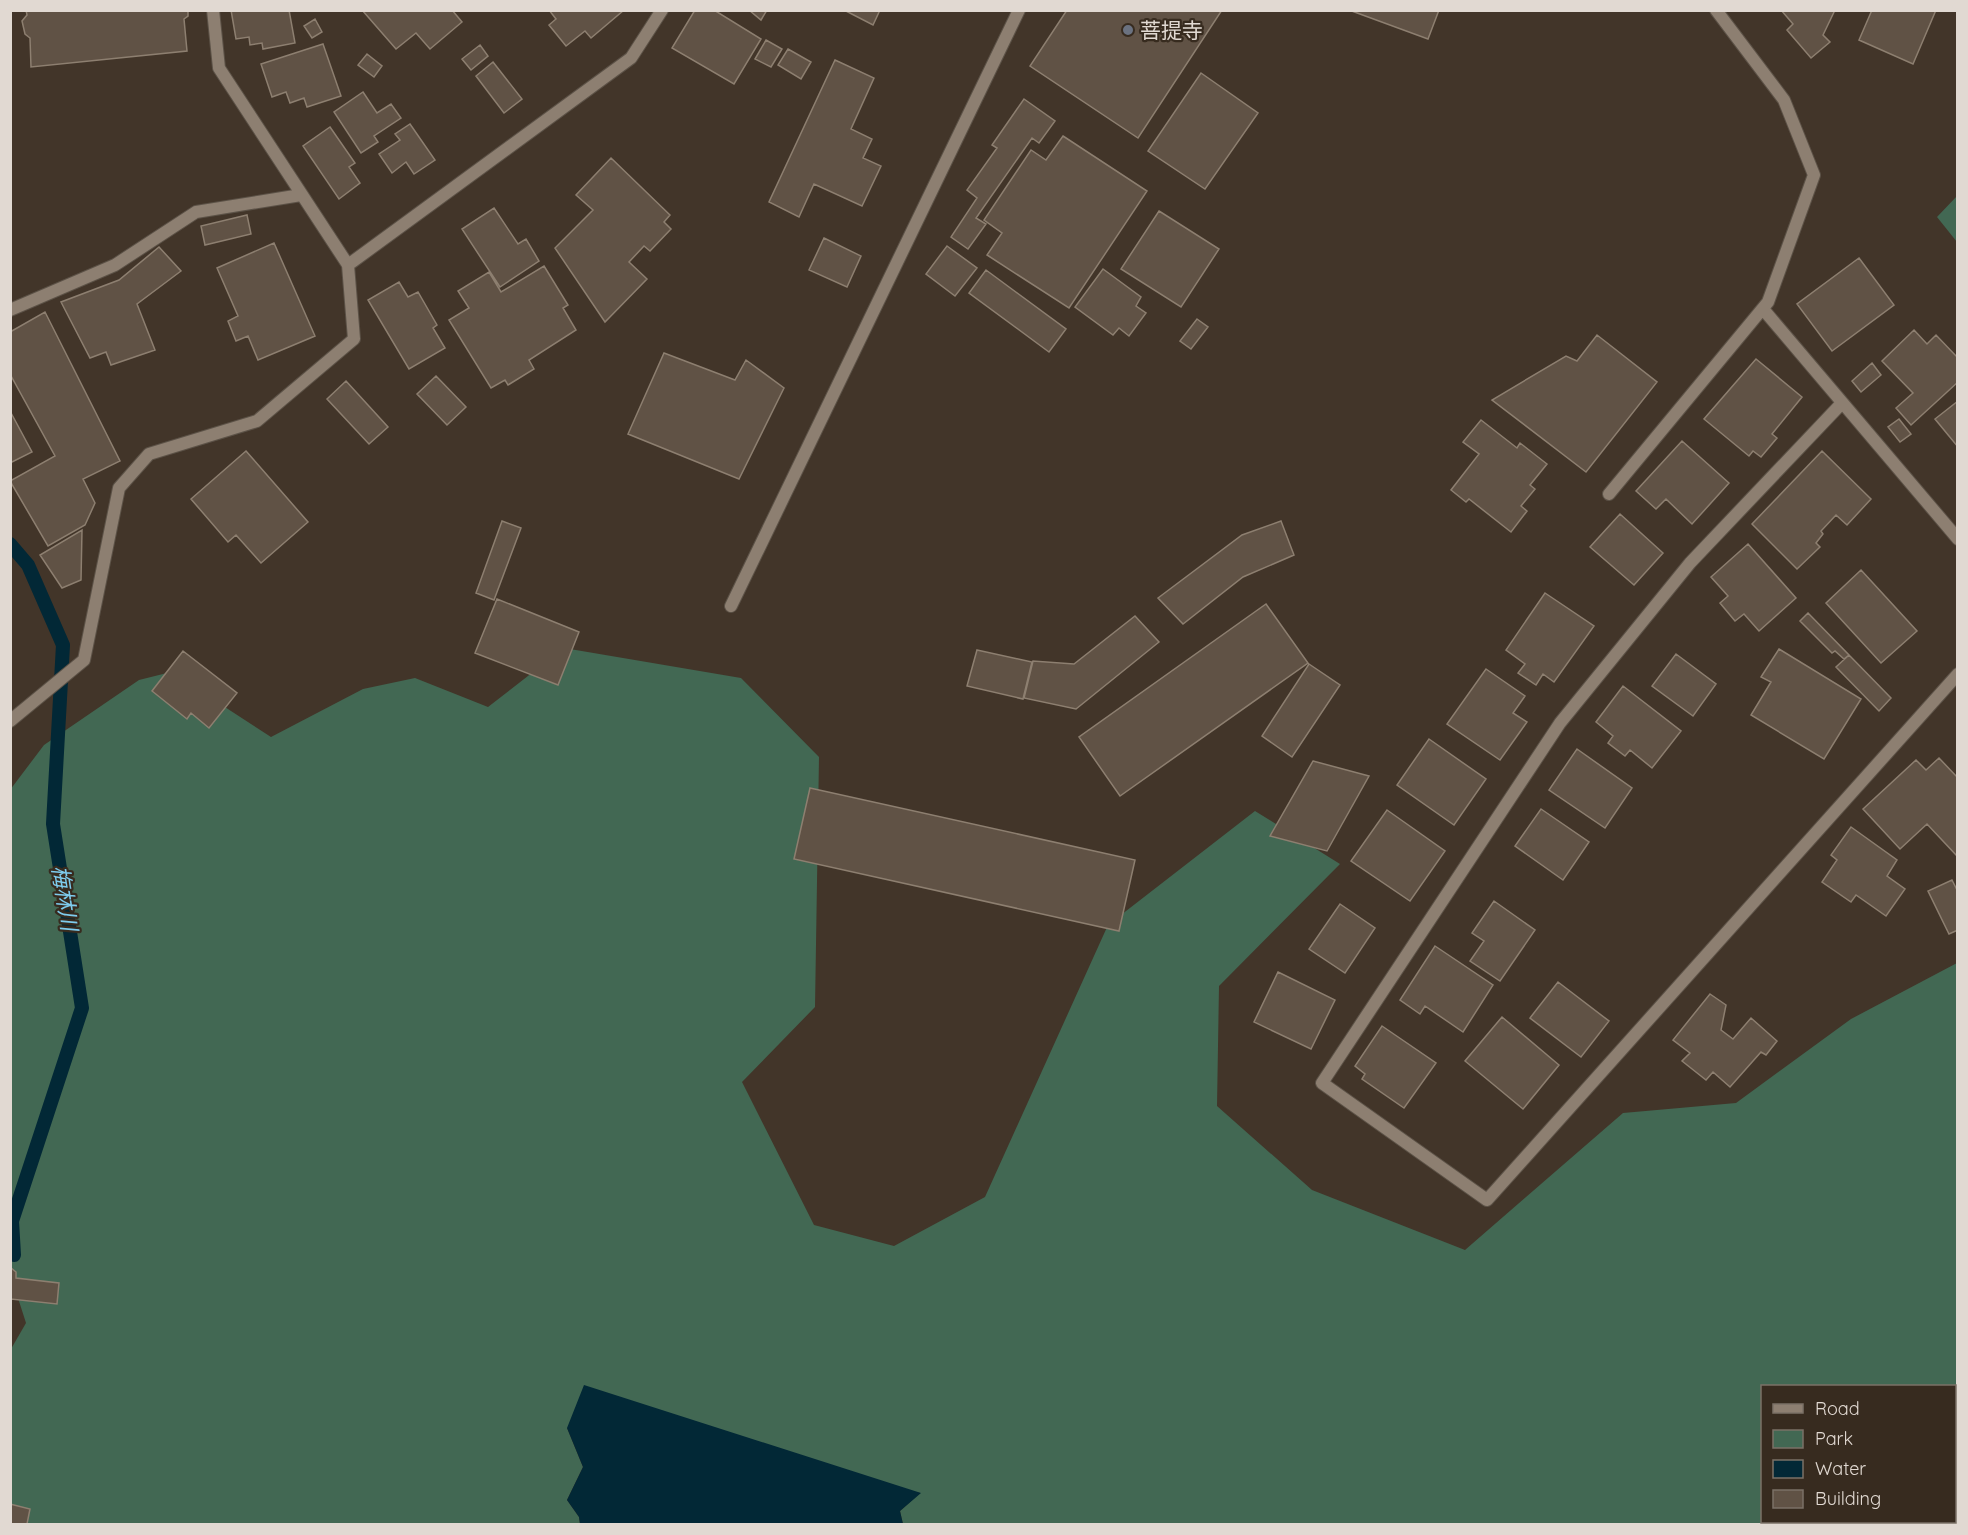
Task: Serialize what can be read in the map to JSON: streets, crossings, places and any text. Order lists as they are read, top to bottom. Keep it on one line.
{"water":["梅林川"],"places":["菩提寺"],"legend":["Road","Park","Water","Building"]}
